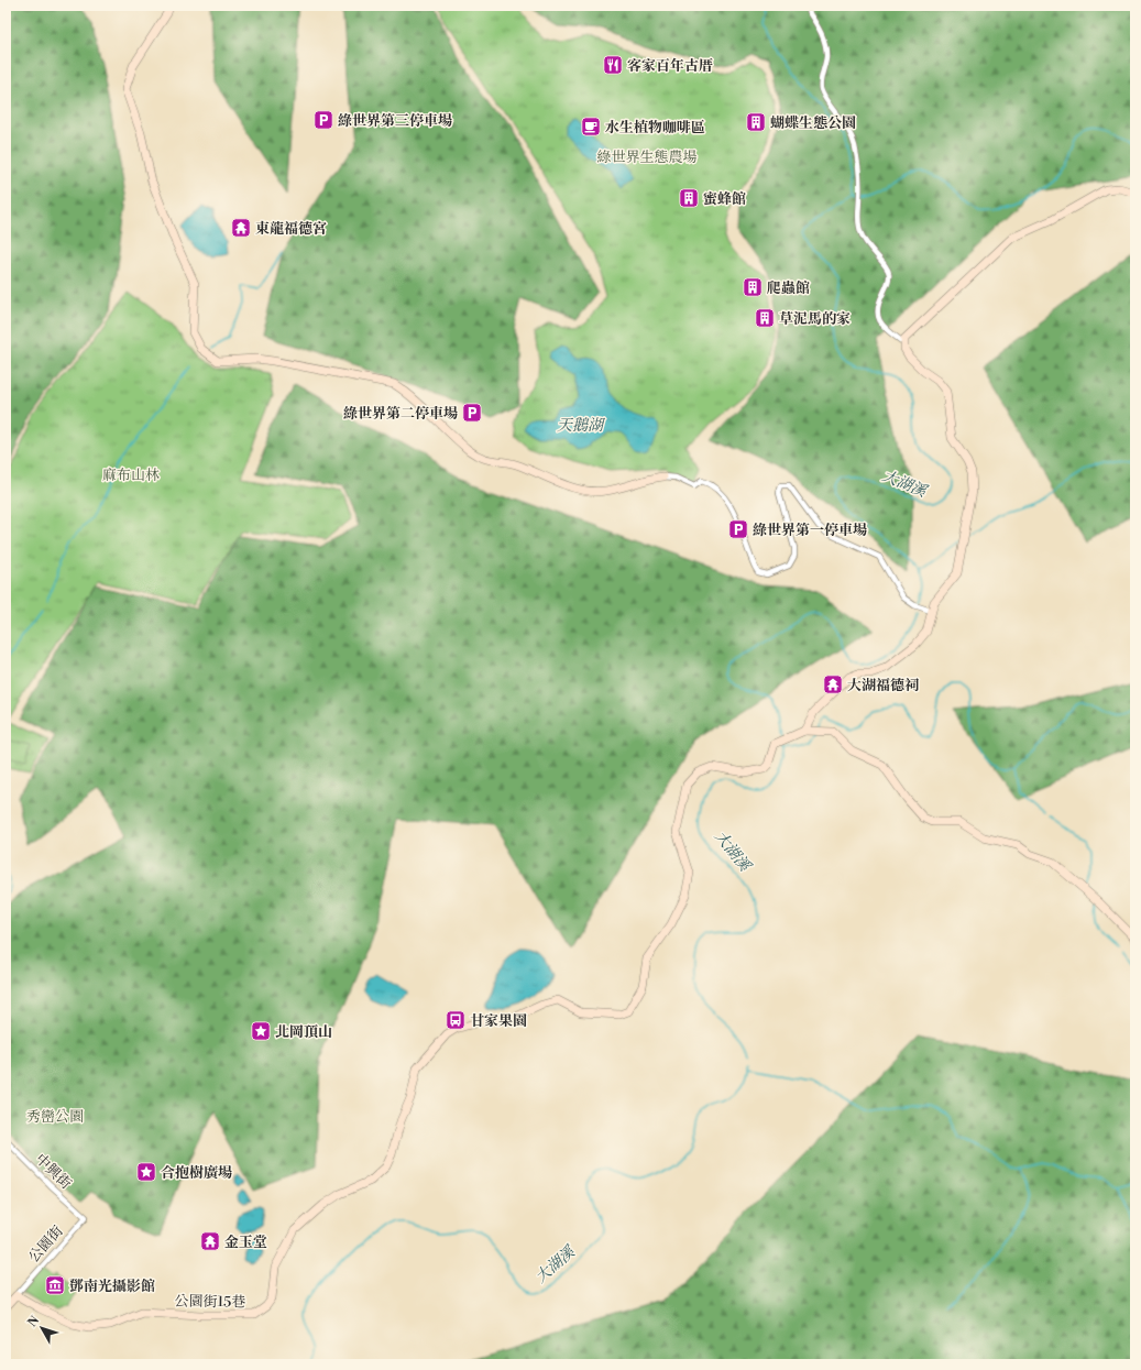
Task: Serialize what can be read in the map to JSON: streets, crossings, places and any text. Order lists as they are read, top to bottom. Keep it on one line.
{"streets":{"street":["中興街","公園街","公園街15巷"]},"crossings":[["中興街","公園街"],["公園街","公園街15巷"]],"water":["天鵝湖","大湖溪"],"parks":["綠世界生態農場","麻布山林","秀巒公園"],"places":{"restaurant":["客家百年古厝"],"parking":["綠世界第三停車場","綠世界第二停車場","綠世界第一停車場"],"building":["蝴蝶生態公園","蜜蜂館","爬蟲館","草泥馬的家"],"cafe":["水生植物咖啡區"],"temple":["東龍福德宮","大湖福德祠","金玉堂"],"bus stop":["甘家果園"],"place":["北岡頂山","合抱樹廣場"],"museum":["鄧南光攝影館"]},"north":"top left"}
